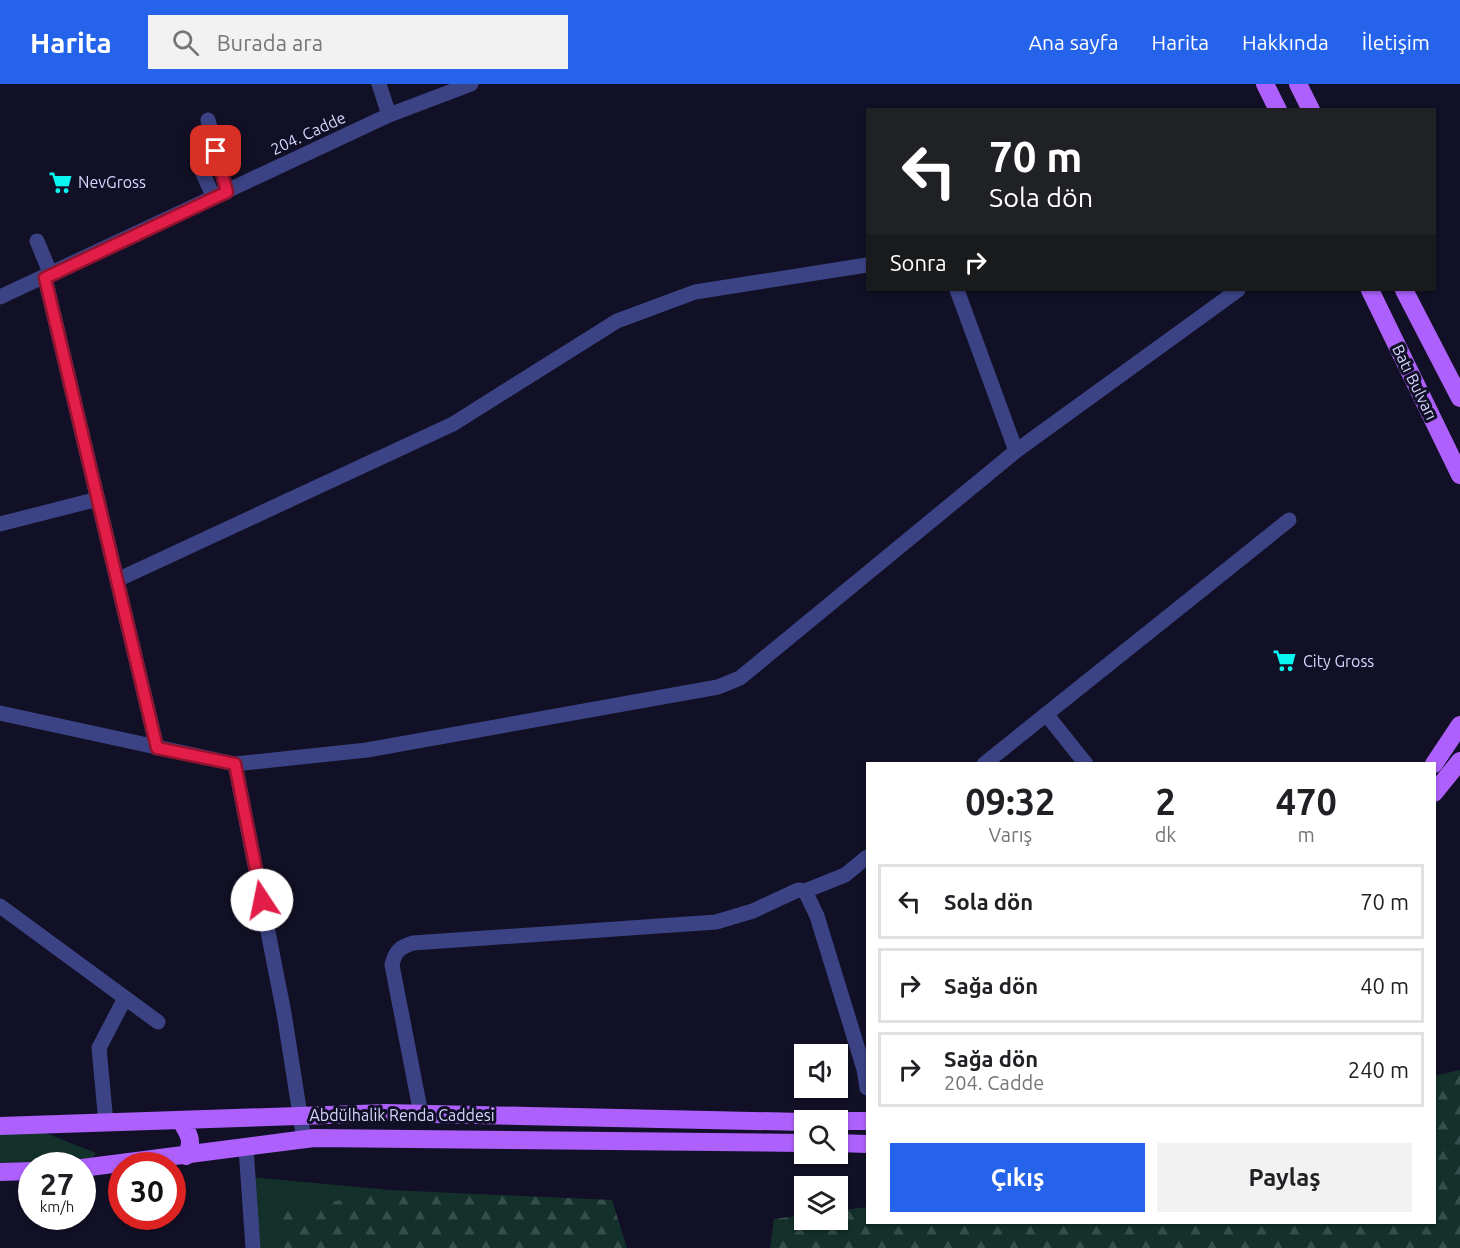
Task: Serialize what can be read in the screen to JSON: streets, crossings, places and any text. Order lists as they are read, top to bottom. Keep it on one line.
{"streets":{"main road":["Batı Bulvarı","Abdülhalik Renda Caddesi"],"street":["204. Cadde"]},"places":{"supermarket":["NevGross","City Gross"]},"page":{"header":"Harita","search":"Burada ara","nav":["Ana sayfa","Harita","Hakkında","İletişim"],"turn":["70 m","Sola dön"],"then":"Sonra","eta":["09:32","Varış","2","dk","470","m"],"list":[{"name":"Sola dön","value":"70 m"},{"name":"Sağa dön","value":"40 m"},{"name":"Sağa dön","note":"204. Cadde","value":"240 m"}],"buttons":["Çıkış","Paylaş"],"speed":"27 km/h","limit":"30"}}
